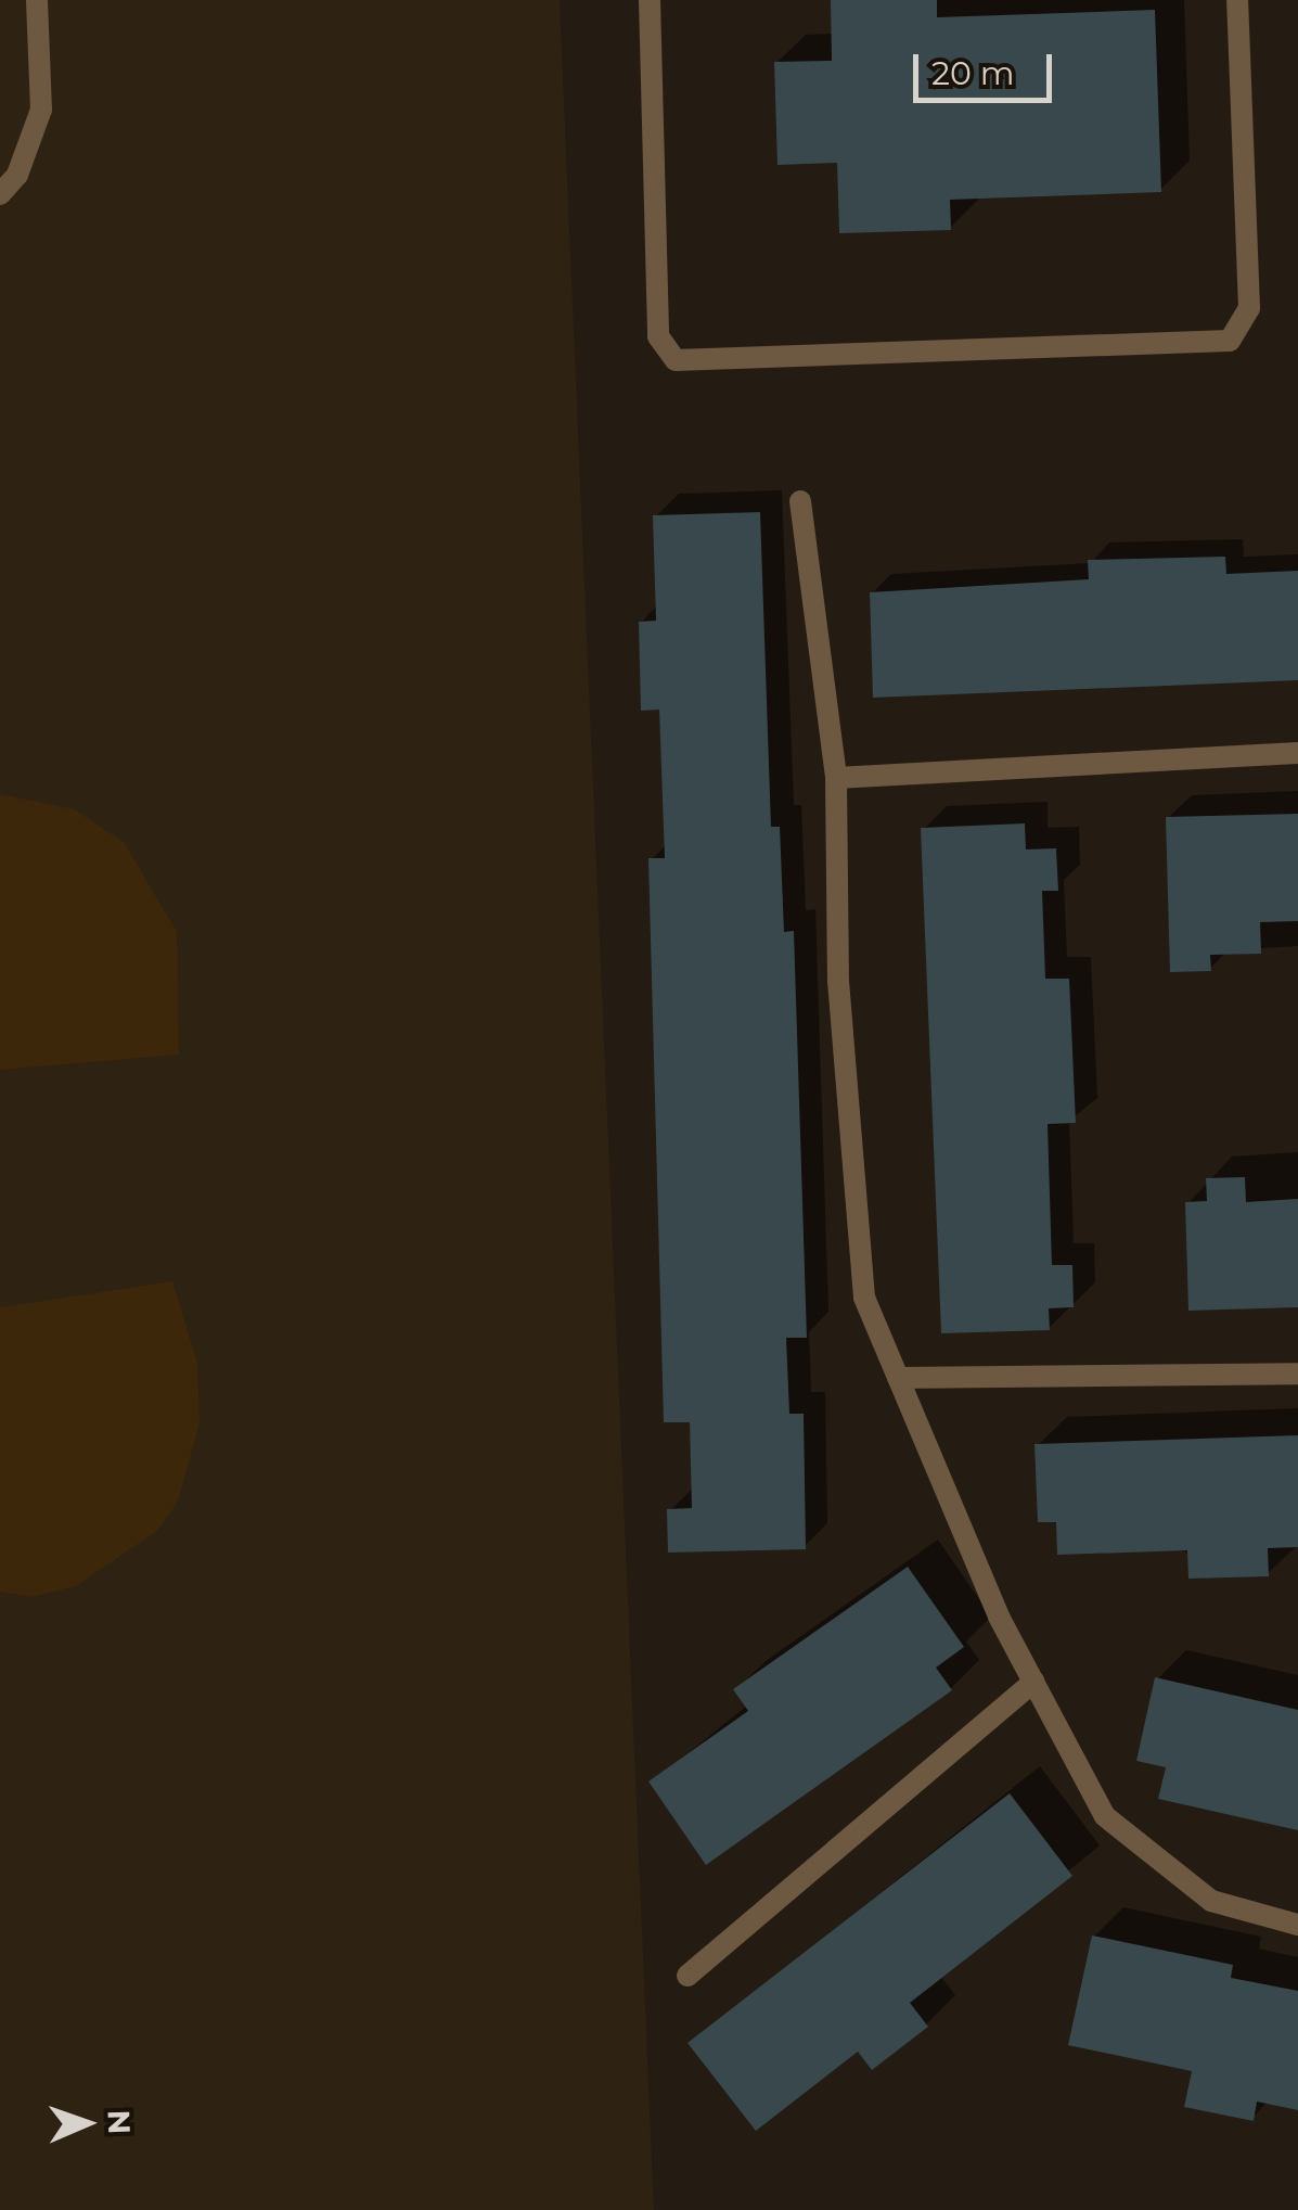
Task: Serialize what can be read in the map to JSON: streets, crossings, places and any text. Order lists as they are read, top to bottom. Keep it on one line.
{"scale_bar":"20 m","north":"right"}
